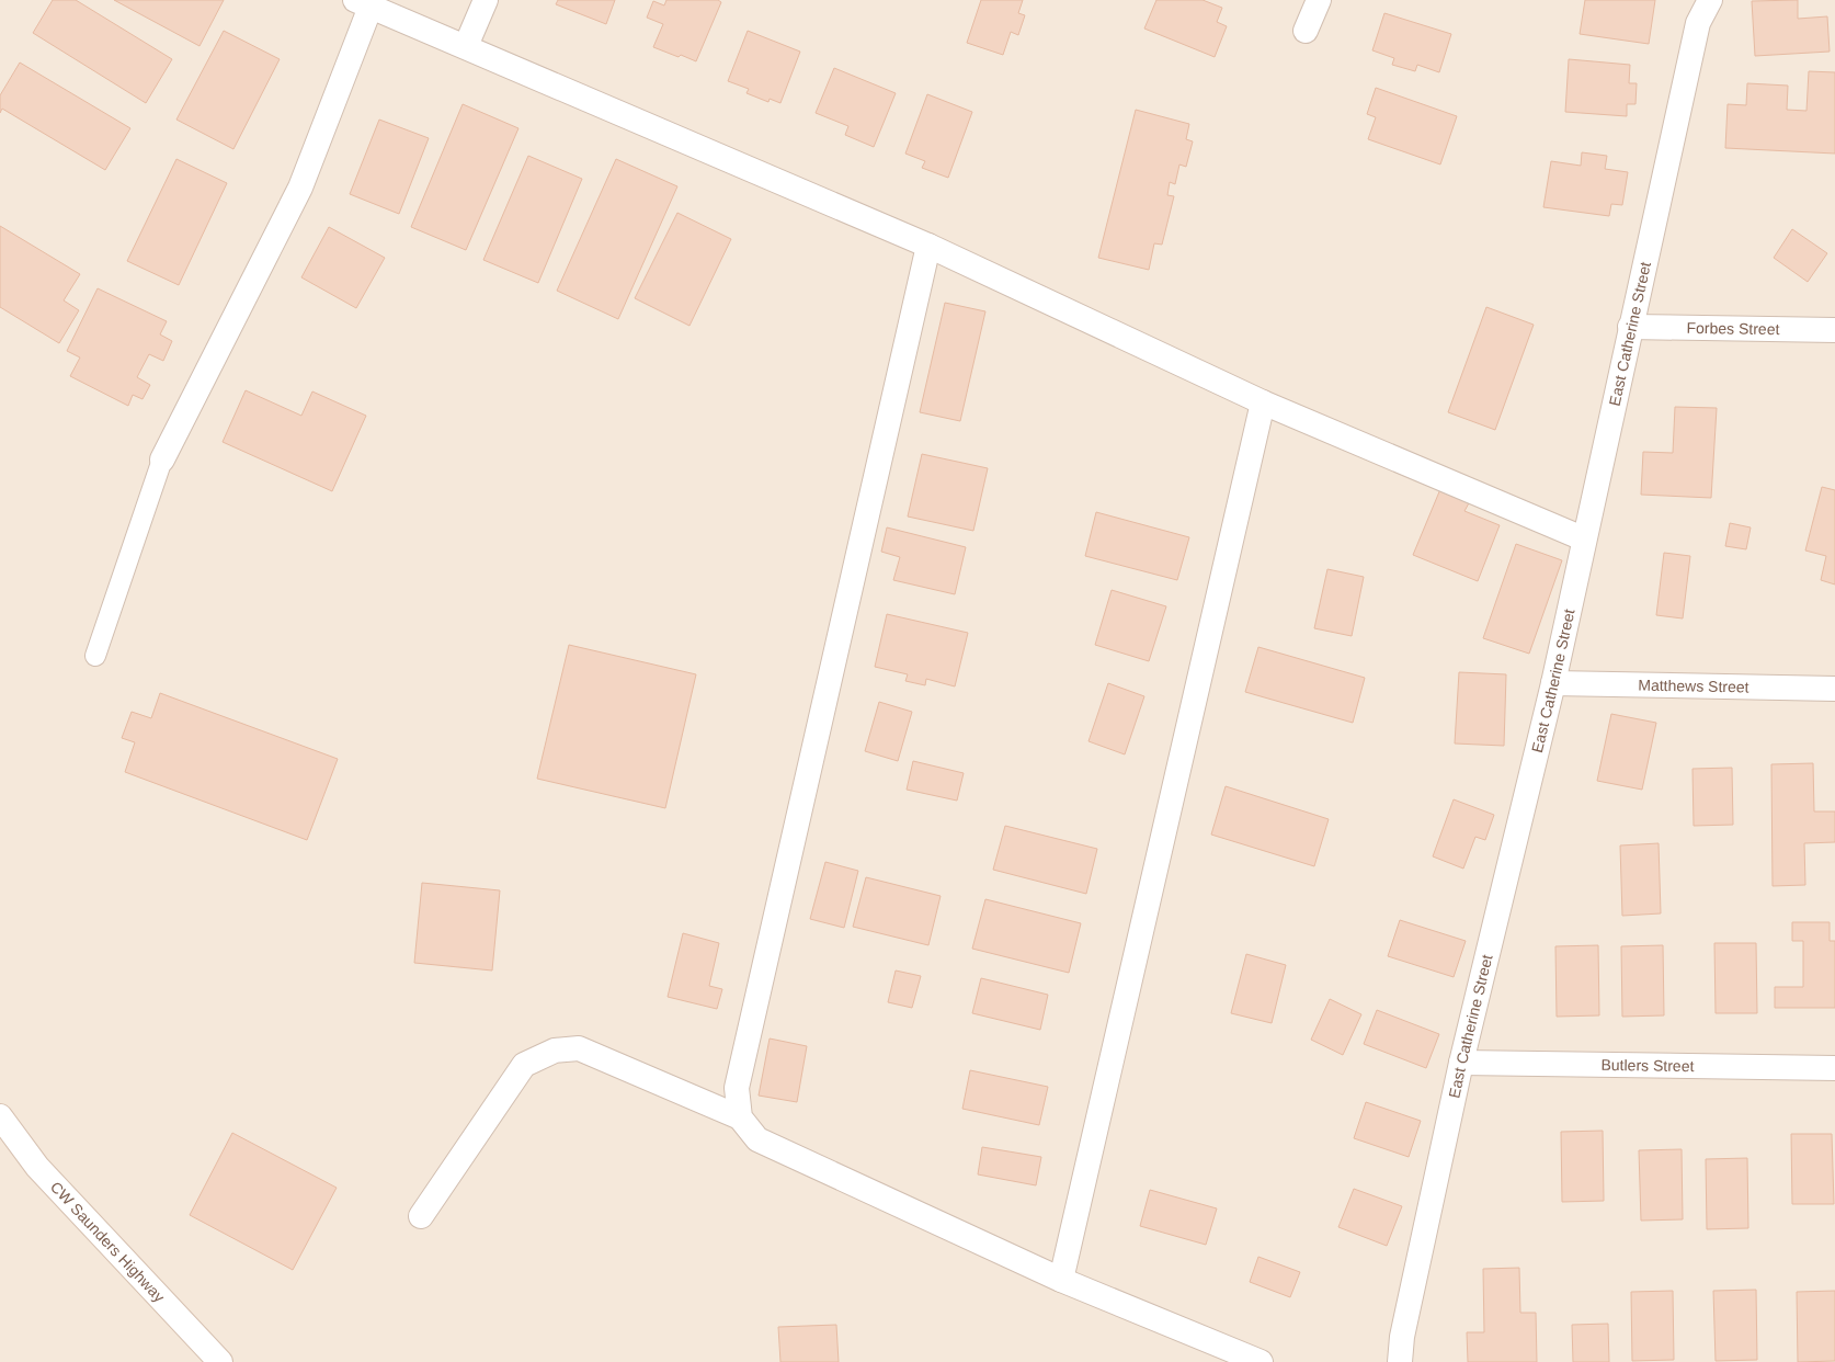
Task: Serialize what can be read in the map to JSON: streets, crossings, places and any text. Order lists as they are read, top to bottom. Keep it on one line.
{"streets":{"street":["Forbes Street","East Catherine Street","Matthews Street","Butlers Street","CW Saunders Highway"]},"crossings":[["Forbes Street","East Catherine Street"],["East Catherine Street","Matthews Street"],["East Catherine Street","Butlers Street"]]}
